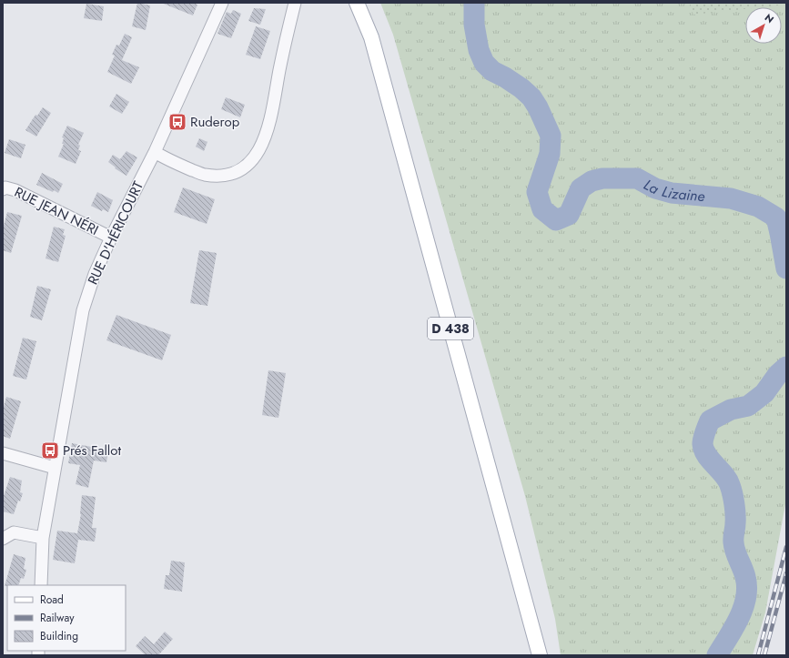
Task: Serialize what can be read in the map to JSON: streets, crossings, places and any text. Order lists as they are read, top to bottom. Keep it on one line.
{"streets":{"main road":["D 438"],"street":["RUE JEAN NÉRI","RUE D'HÉRICOURT"]},"crossings":[["RUE JEAN NÉRI","RUE D'HÉRICOURT"]],"water":["La Lizaine"],"places":{"bus stop":["Ruderop","Prés Fallot"]},"legend":["Road","Railway","Building"],"north":"top right"}
